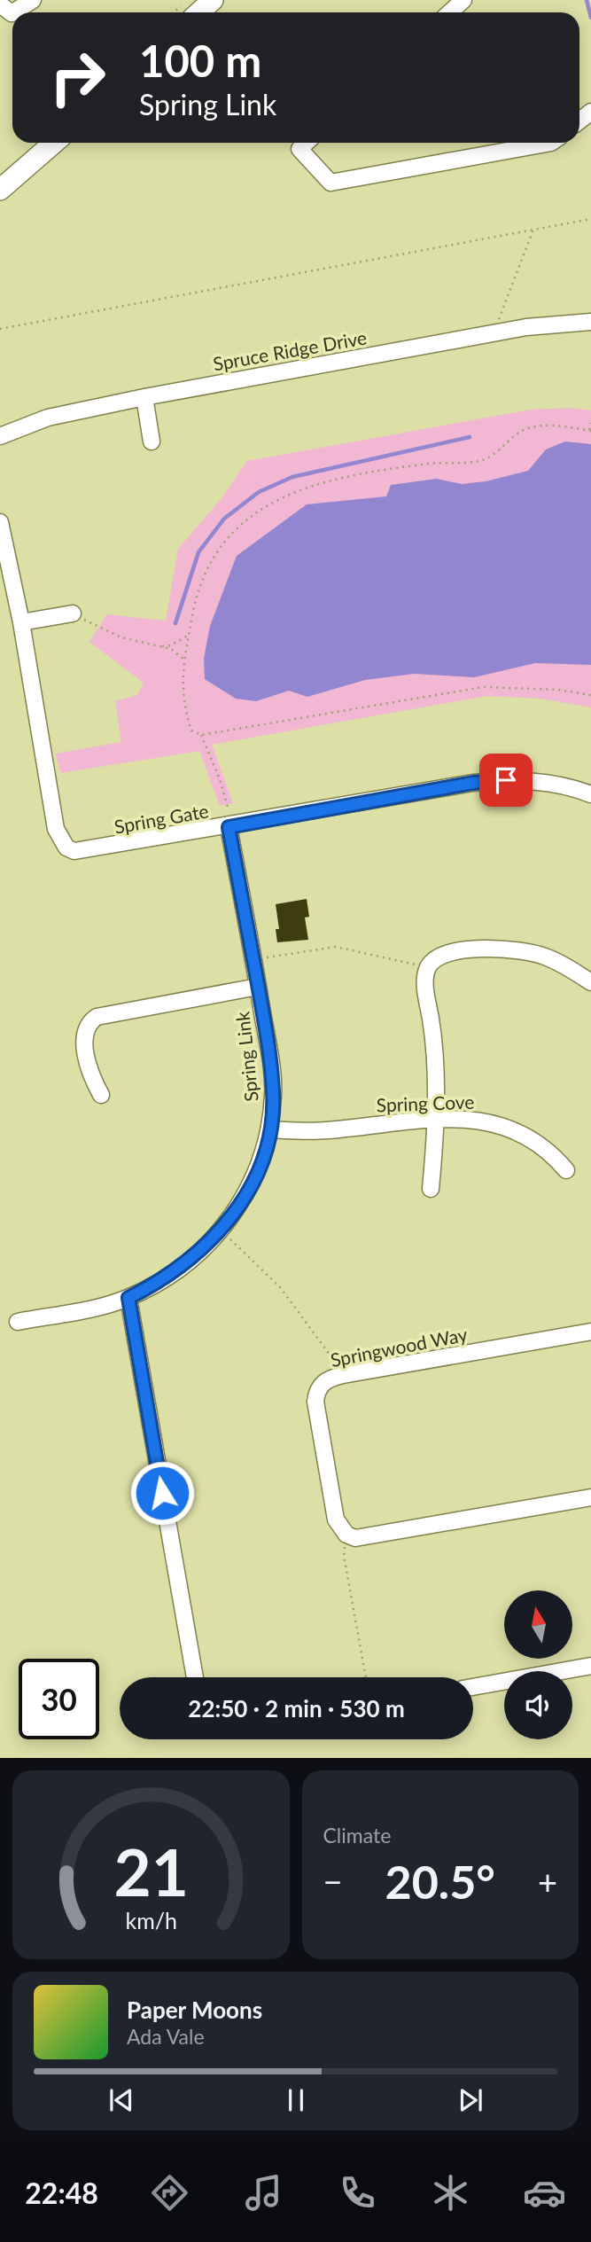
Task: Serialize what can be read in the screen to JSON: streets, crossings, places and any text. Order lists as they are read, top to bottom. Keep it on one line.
{"streets":{"street":["Spruce Ridge Drive","Spring Gate","Spring Link","Spring Cove","Springwood Way"]},"crossings":[["Spring Gate","Spring Link"],["Spring Link","Spring Cove"]],"north":"top","page":{"turn":["100 m","Spring Link"],"limit":"30","trip":"22:50 · 2 min · 530 m","tile":"Climate","heat":["−","20.5°","+"],"song":["Paper Moons","Ada Vale"],"tabs":"22:48","gauge":["21","km/h"]}}
